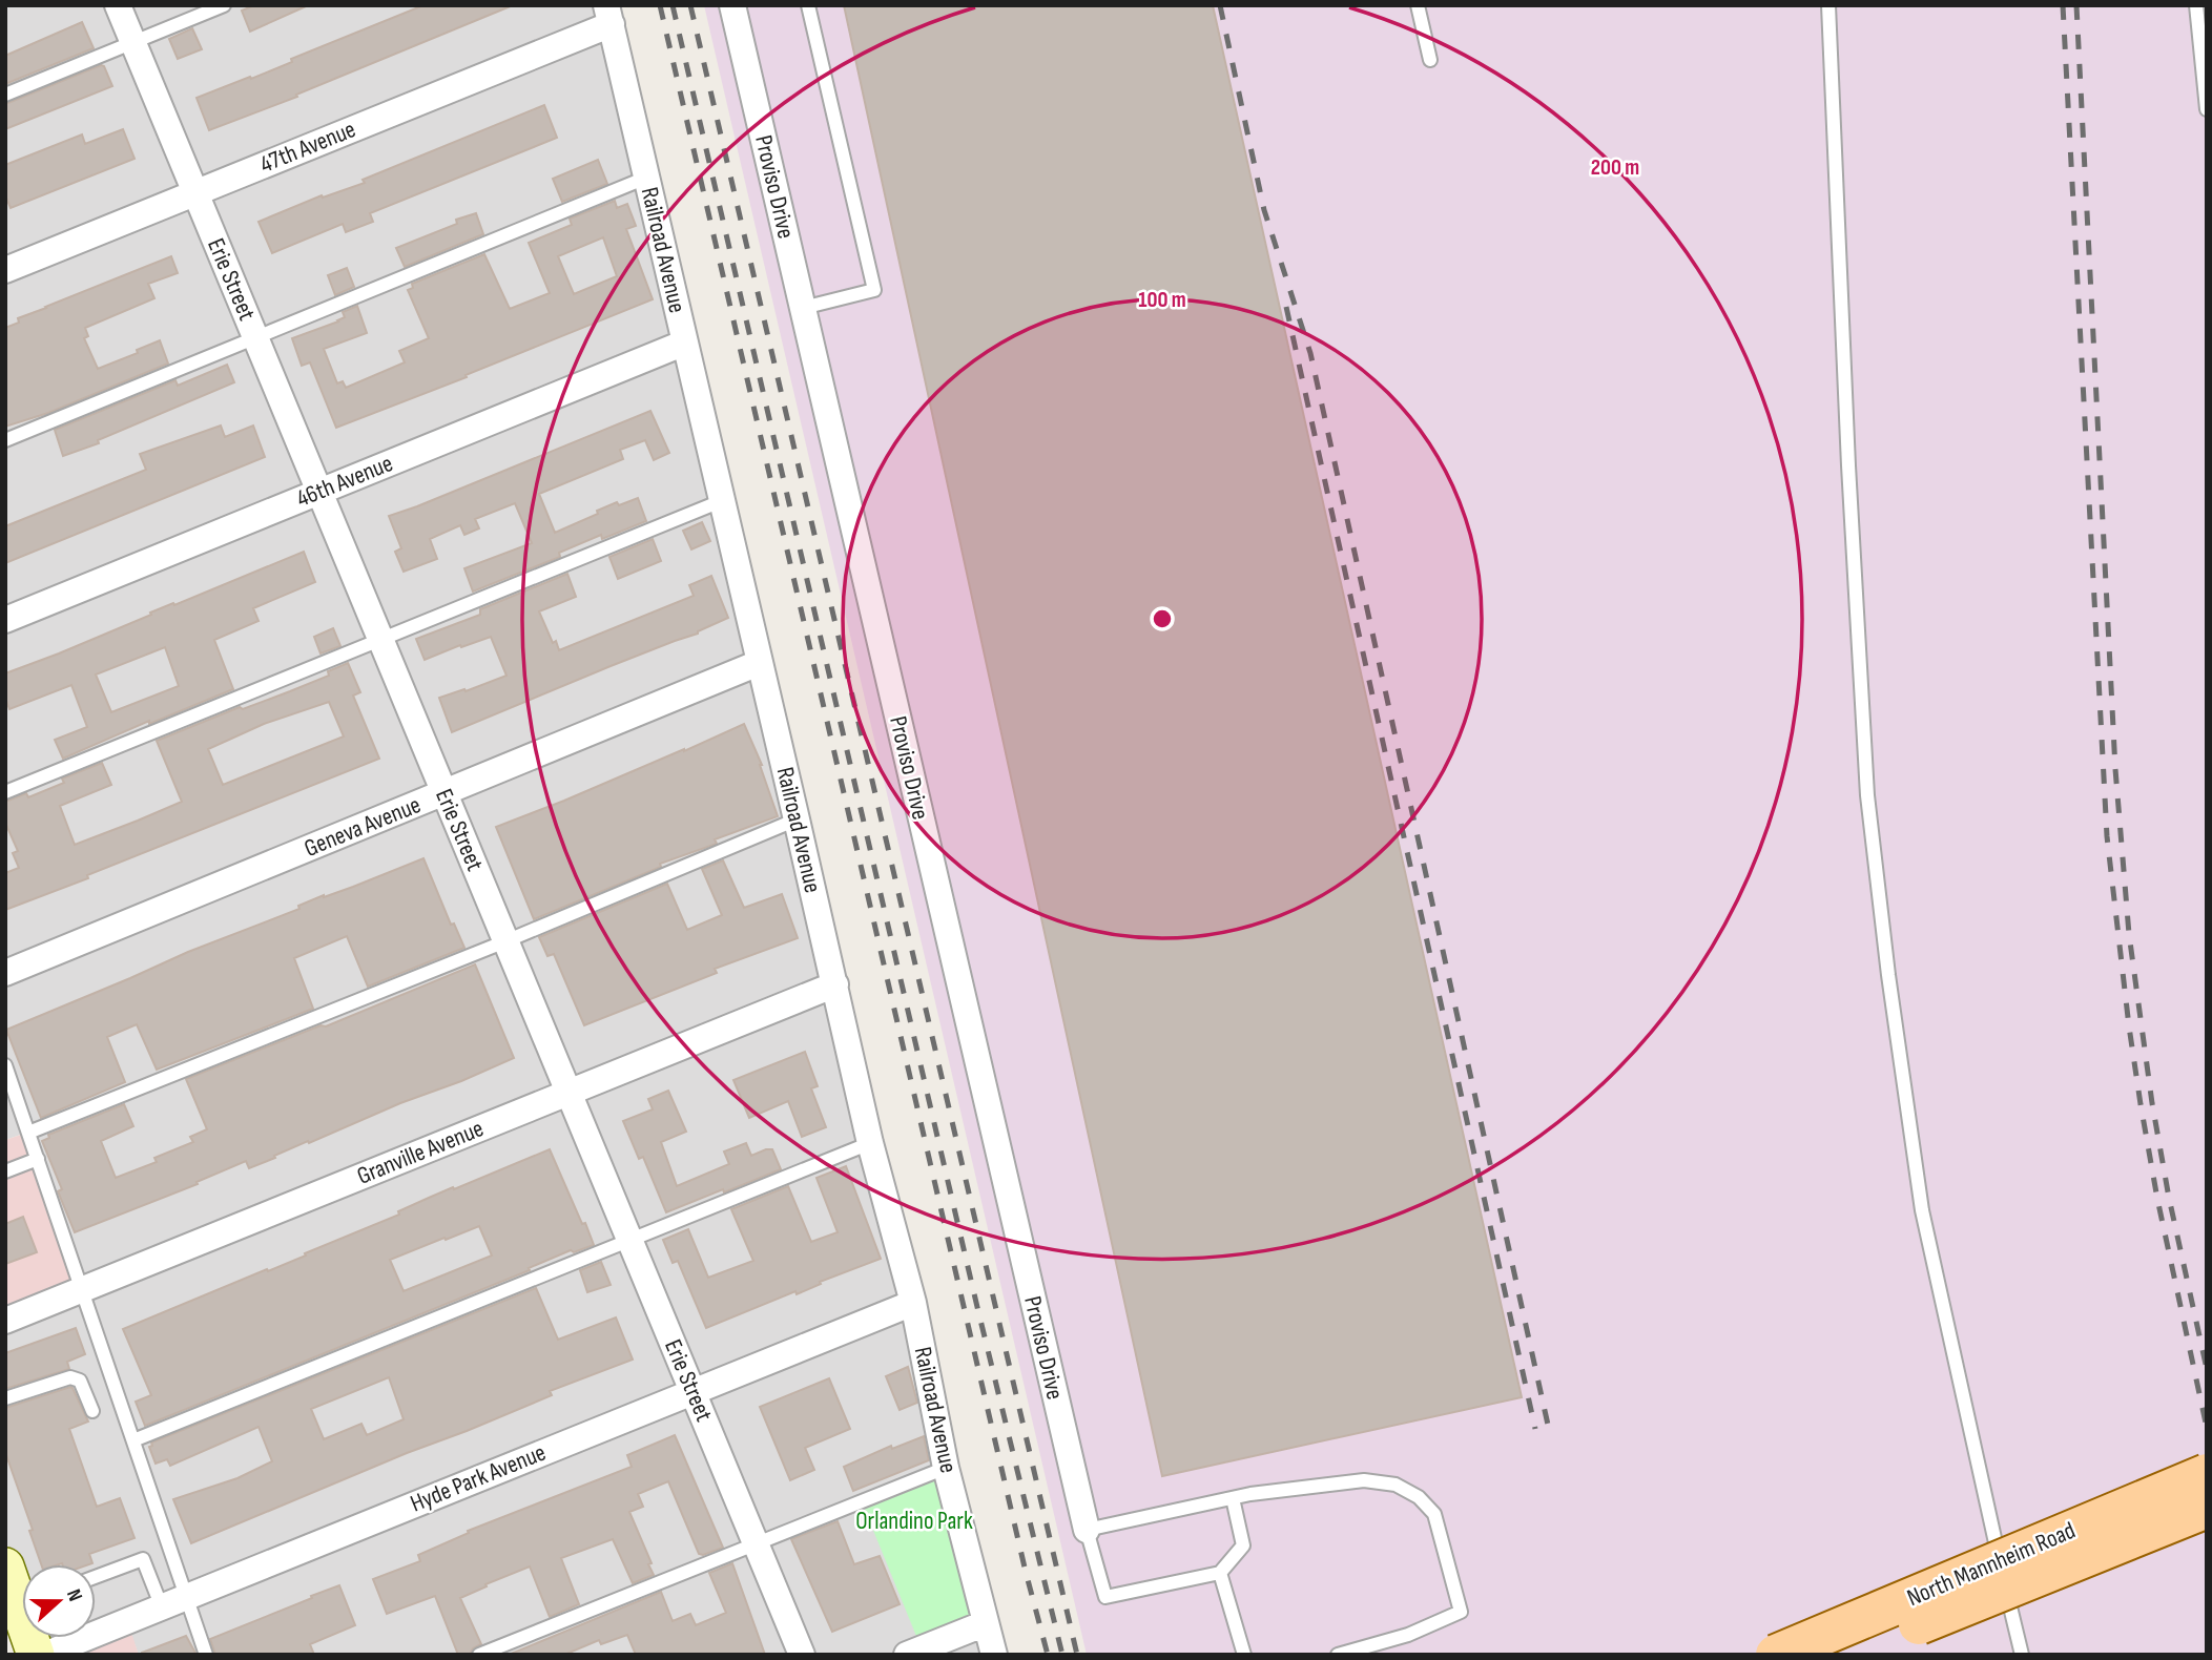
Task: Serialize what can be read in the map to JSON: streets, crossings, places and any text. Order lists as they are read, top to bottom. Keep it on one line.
{"streets":{"main road":["North Mannheim Road"],"street":["47th Avenue","Proviso Drive","Railroad Avenue","Erie Street","46th Avenue","Geneva Avenue","Granville Avenue","Hyde Park Avenue"]},"crossings":[["47th Avenue","Railroad Avenue"],["47th Avenue","Erie Street"],["Railroad Avenue","46th Avenue"],["Railroad Avenue","Geneva Avenue"],["Railroad Avenue","Granville Avenue"],["Railroad Avenue","Hyde Park Avenue"],["Erie Street","46th Avenue"],["Erie Street","Geneva Avenue"],["Erie Street","Granville Avenue"],["Erie Street","Hyde Park Avenue"]],"parks":["Orlandino Park"],"north":"right","rings":["200 m","100 m"]}
